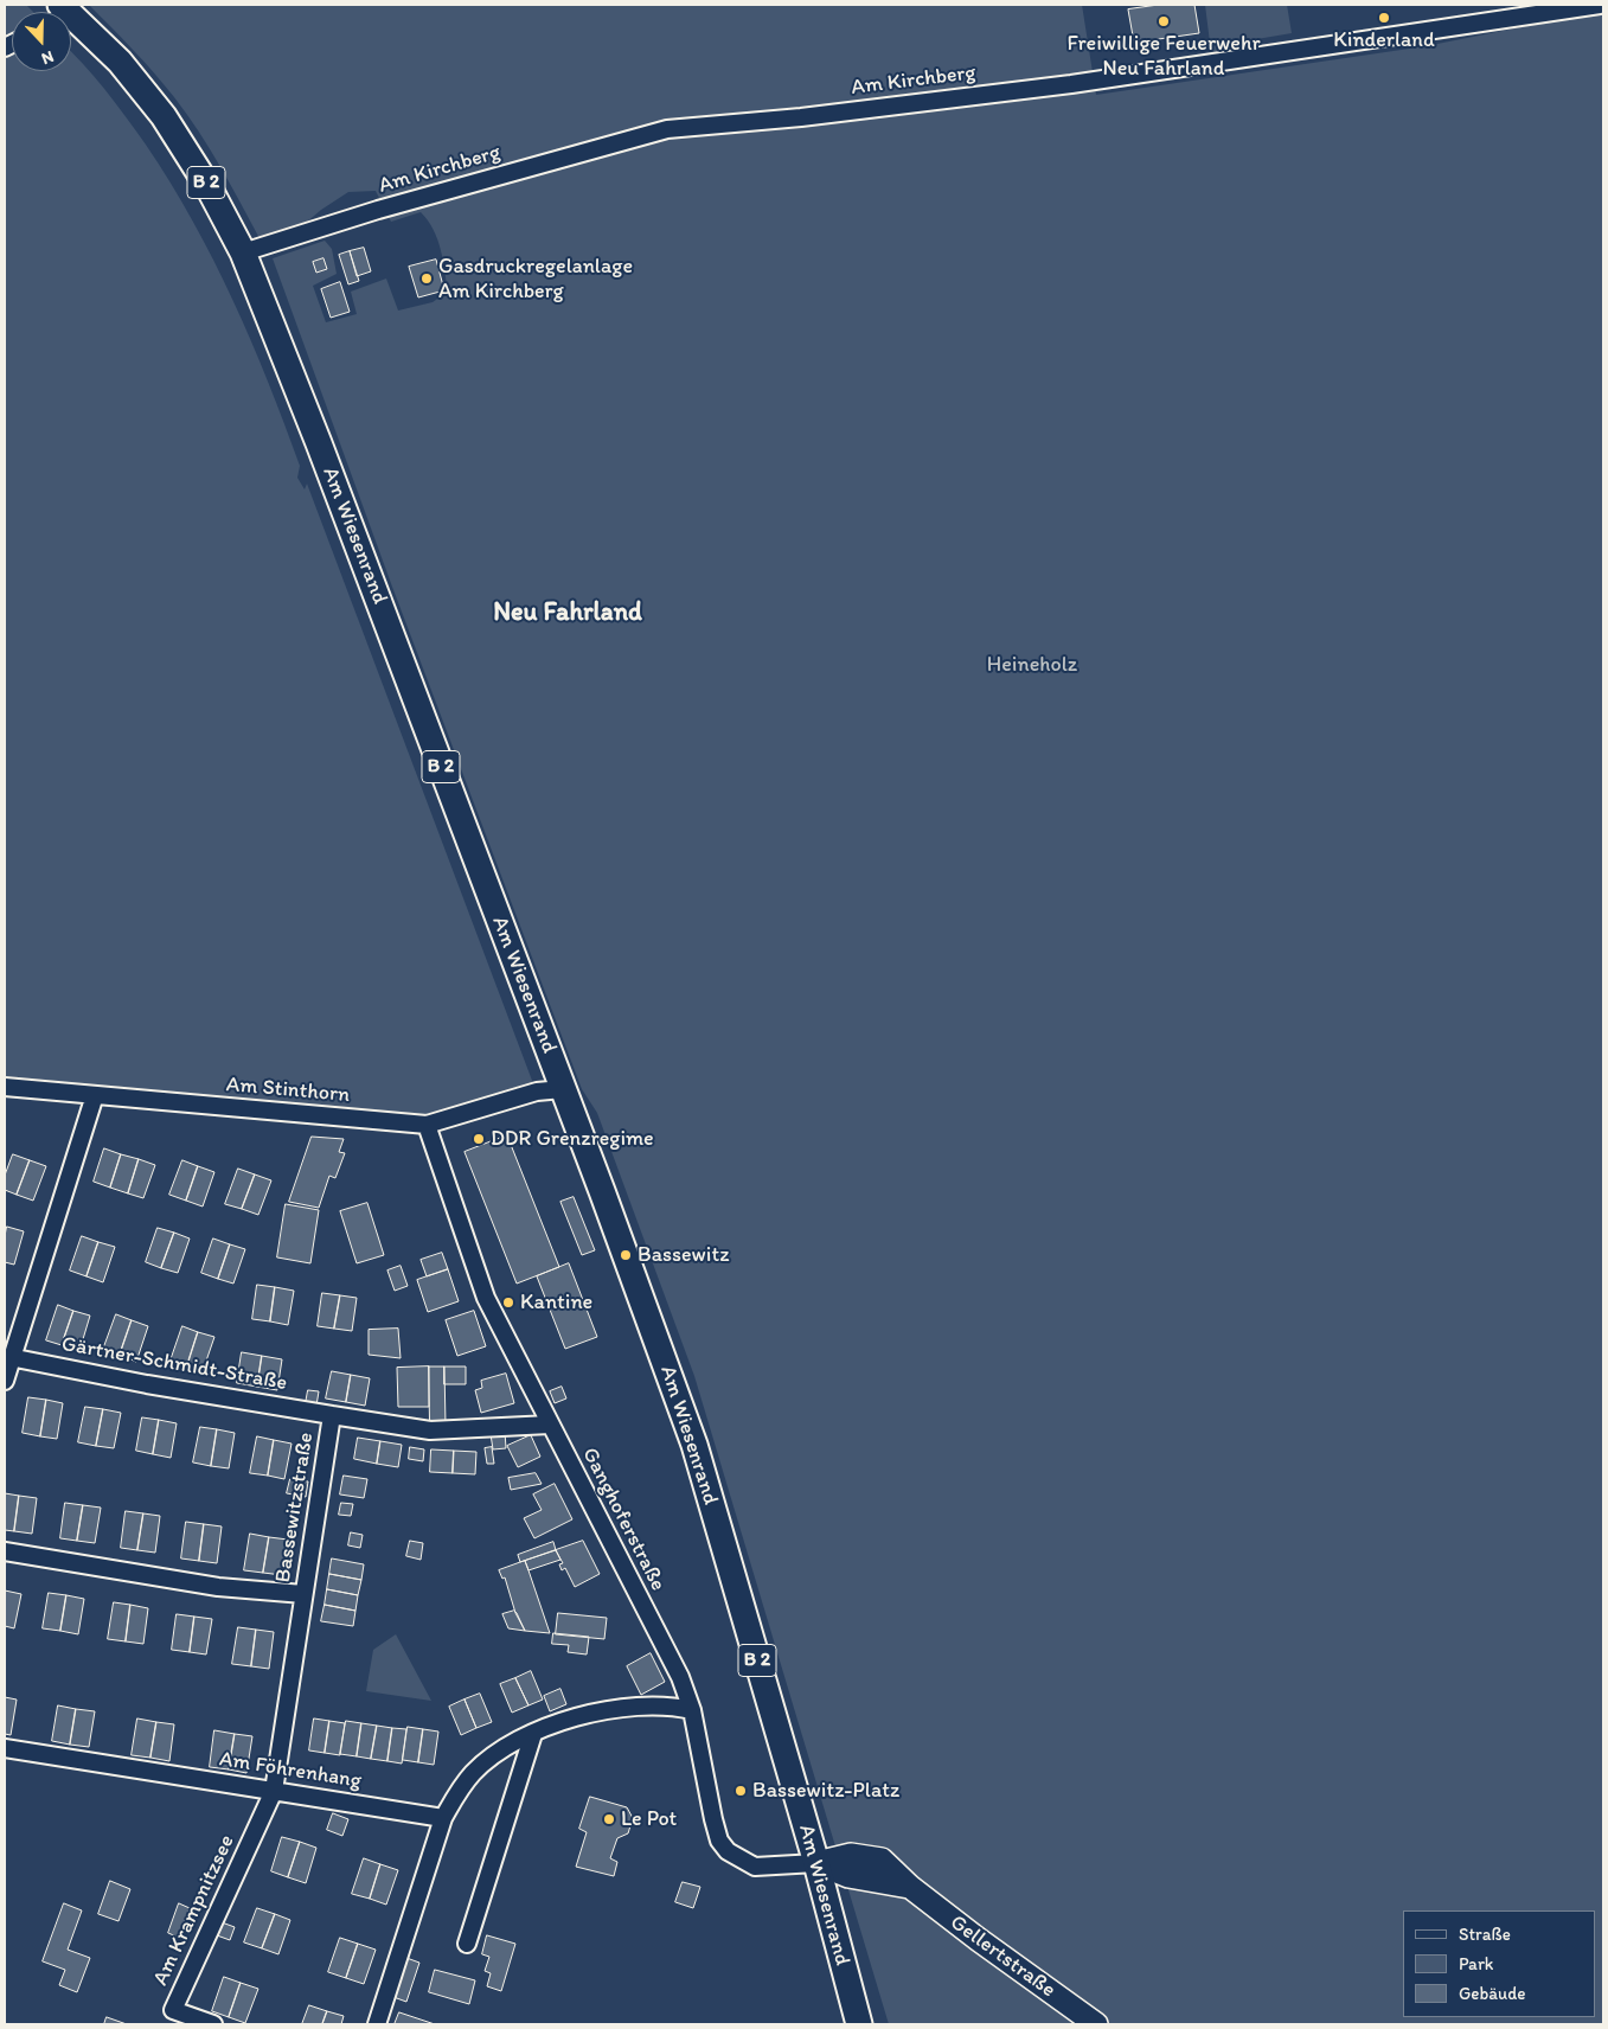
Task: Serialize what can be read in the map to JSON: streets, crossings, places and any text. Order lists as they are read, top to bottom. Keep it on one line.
{"streets":{"main road":["B 2","Am Wiesenrand"],"street":["Am Kirchberg","Am Stinthorn","Gärtner-Schmidt-Straße","Bassewitzstraße","Ganghoferstraße","Am Föhrenhang","Am Krampnitzsee","Gellertstraße"]},"crossings":[["Am Kirchberg","Am Wiesenrand"],["Am Wiesenrand","Am Stinthorn"],["Am Wiesenrand","Ganghoferstraße"],["Am Wiesenrand","Gellertstraße"],["Am Stinthorn","Ganghoferstraße"],["Gärtner-Schmidt-Straße","Bassewitzstraße"],["Bassewitzstraße","Ganghoferstraße"],["Bassewitzstraße","Am Föhrenhang"],["Bassewitzstraße","Am Krampnitzsee"],["Ganghoferstraße","Gellertstraße"],["Am Föhrenhang","Am Krampnitzsee"]],"districts":["Neu Fahrland"],"parks":["Heineholz"],"places":["Kinderland","Freiwillige Feuerwehr Neu Fahrland","Gasdruckregelanlage Am Kirchberg","DDR Grenzregime","Bassewitz","Kantine","Bassewitz-Platz","Le Pot"],"legend":["Straße","Park","Gebäude"],"north":"bottom"}
